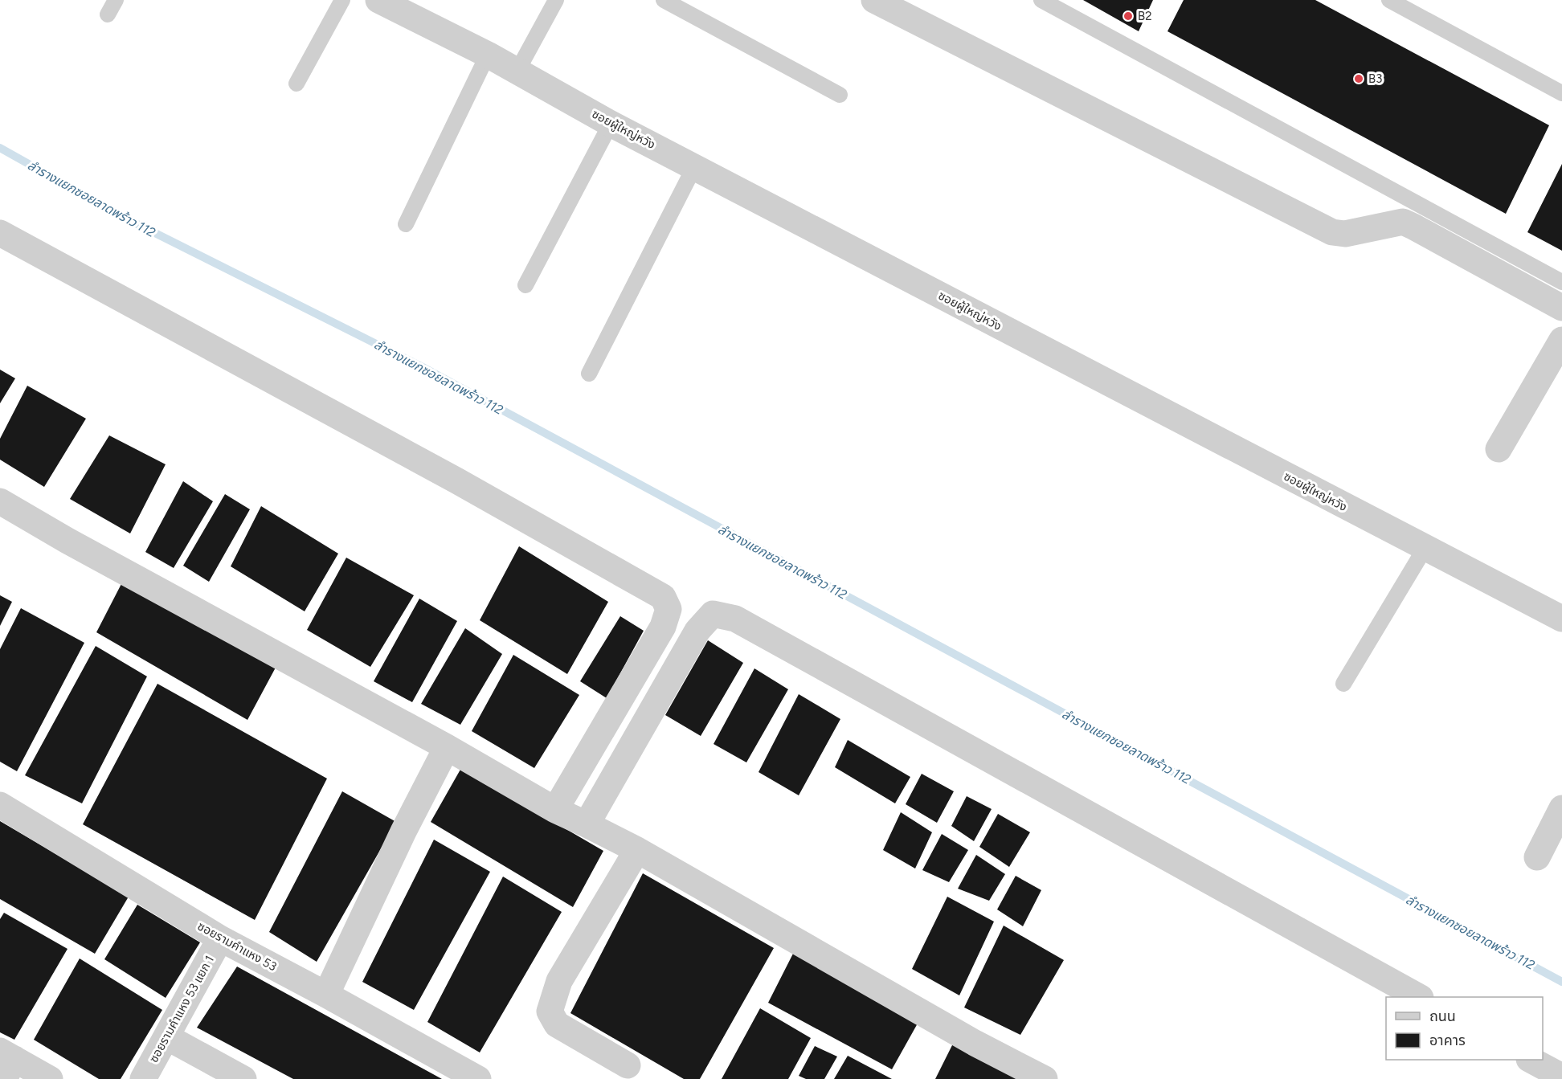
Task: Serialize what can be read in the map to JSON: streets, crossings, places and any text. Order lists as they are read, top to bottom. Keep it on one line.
{"streets":{"street":["ซอยผู้ใหญ่หวัง","ซอยรามคำแหง 53","ซอยรามคำแหง 53 แยก 1"]},"crossings":[["ซอยรามคำแหง 53","ซอยรามคำแหง 53 แยก 1"]],"water":["ลำรางแยกซอยลาดพร้าว 112"],"places":["B2","B3"],"legend":["ถนน","อาคาร"]}
